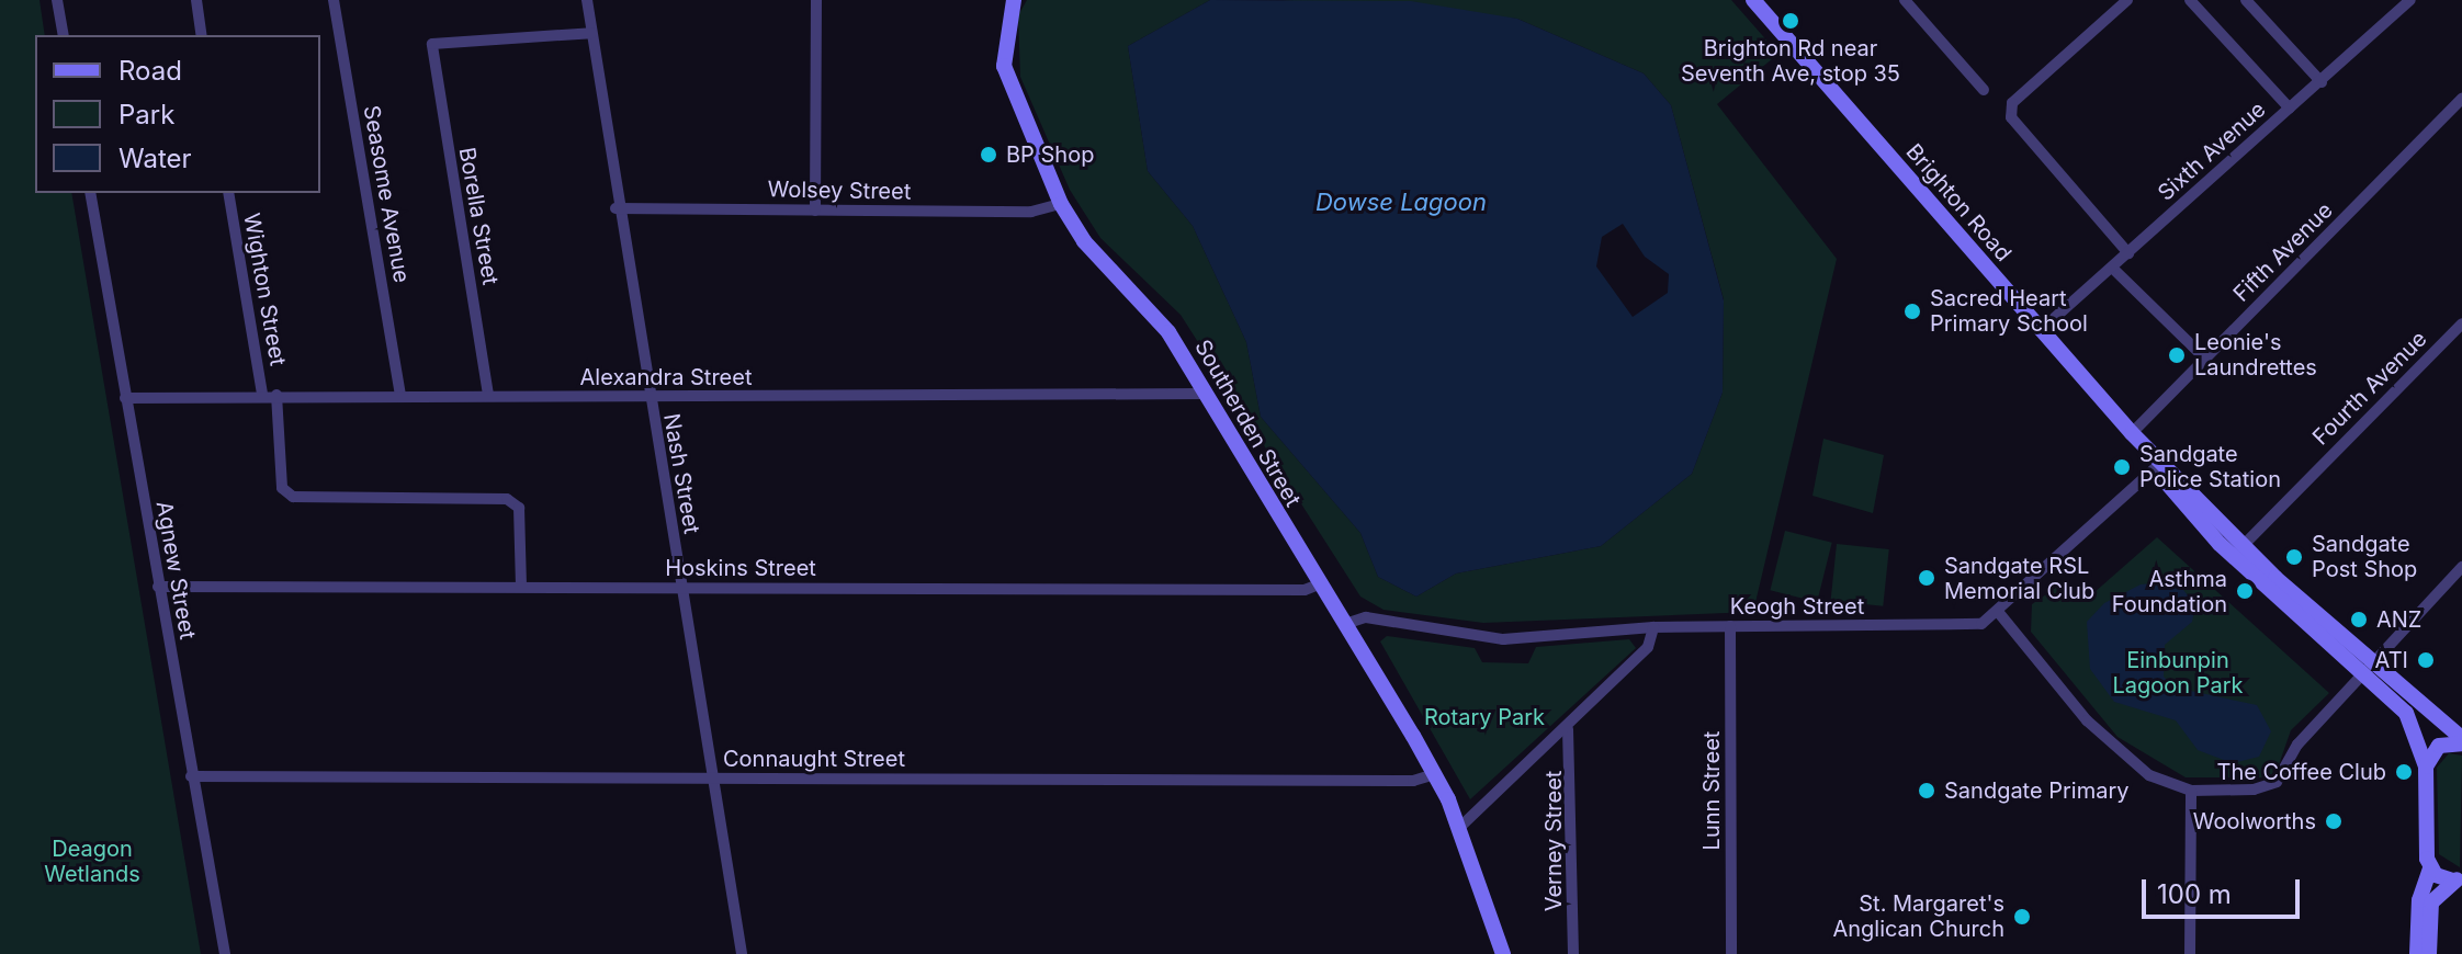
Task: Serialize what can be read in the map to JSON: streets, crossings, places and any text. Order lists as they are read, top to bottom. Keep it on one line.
{"streets":{"main road":["Brighton Road","Southerden Street"],"street":["Sixth Avenue","Wolsey Street","Seasome Avenue","Borella Street","Fifth Avenue","Wighton Street","Alexandra Street","Fourth Avenue","Nash Street","Hoskins Street","Agnew Street","Keogh Street","Connaught Street","Lunn Street","Verney Street"]},"crossings":[["Sixth Avenue","Brighton Road"],["Wolsey Street","Southerden Street"],["Wolsey Street","Nash Street"],["Seasome Avenue","Alexandra Street"],["Brighton Road","Fifth Avenue"],["Brighton Road","Fourth Avenue"],["Brighton Road","Keogh Street"],["Borella Street","Alexandra Street"],["Borella Street","Nash Street"],["Wighton Street","Alexandra Street"],["Alexandra Street","Southerden Street"],["Alexandra Street","Nash Street"],["Alexandra Street","Agnew Street"],["Southerden Street","Hoskins Street"],["Southerden Street","Connaught Street"],["Nash Street","Hoskins Street"],["Nash Street","Connaught Street"],["Hoskins Street","Agnew Street"],["Agnew Street","Connaught Street"],["Keogh Street","Lunn Street"]],"water":["Dowse Lagoon"],"parks":["Einbunpin Lagoon Park","Rotary Park","Deagon Wetlands"],"places":["Brighton Rd near Seventh Ave, stop 35","BP Shop","Sacred Heart Primary School","Leonie's Laundrettes","Sandgate Police Station","Sandgate Post Shop","Sandgate RSL Memorial Club","Asthma Foundation","ANZ","ATI","The Coffee Club","Sandgate Primary","Woolworths","St. Margaret's Anglican Church"],"legend":["Road","Park","Water"],"scale_bar":"100 m"}
